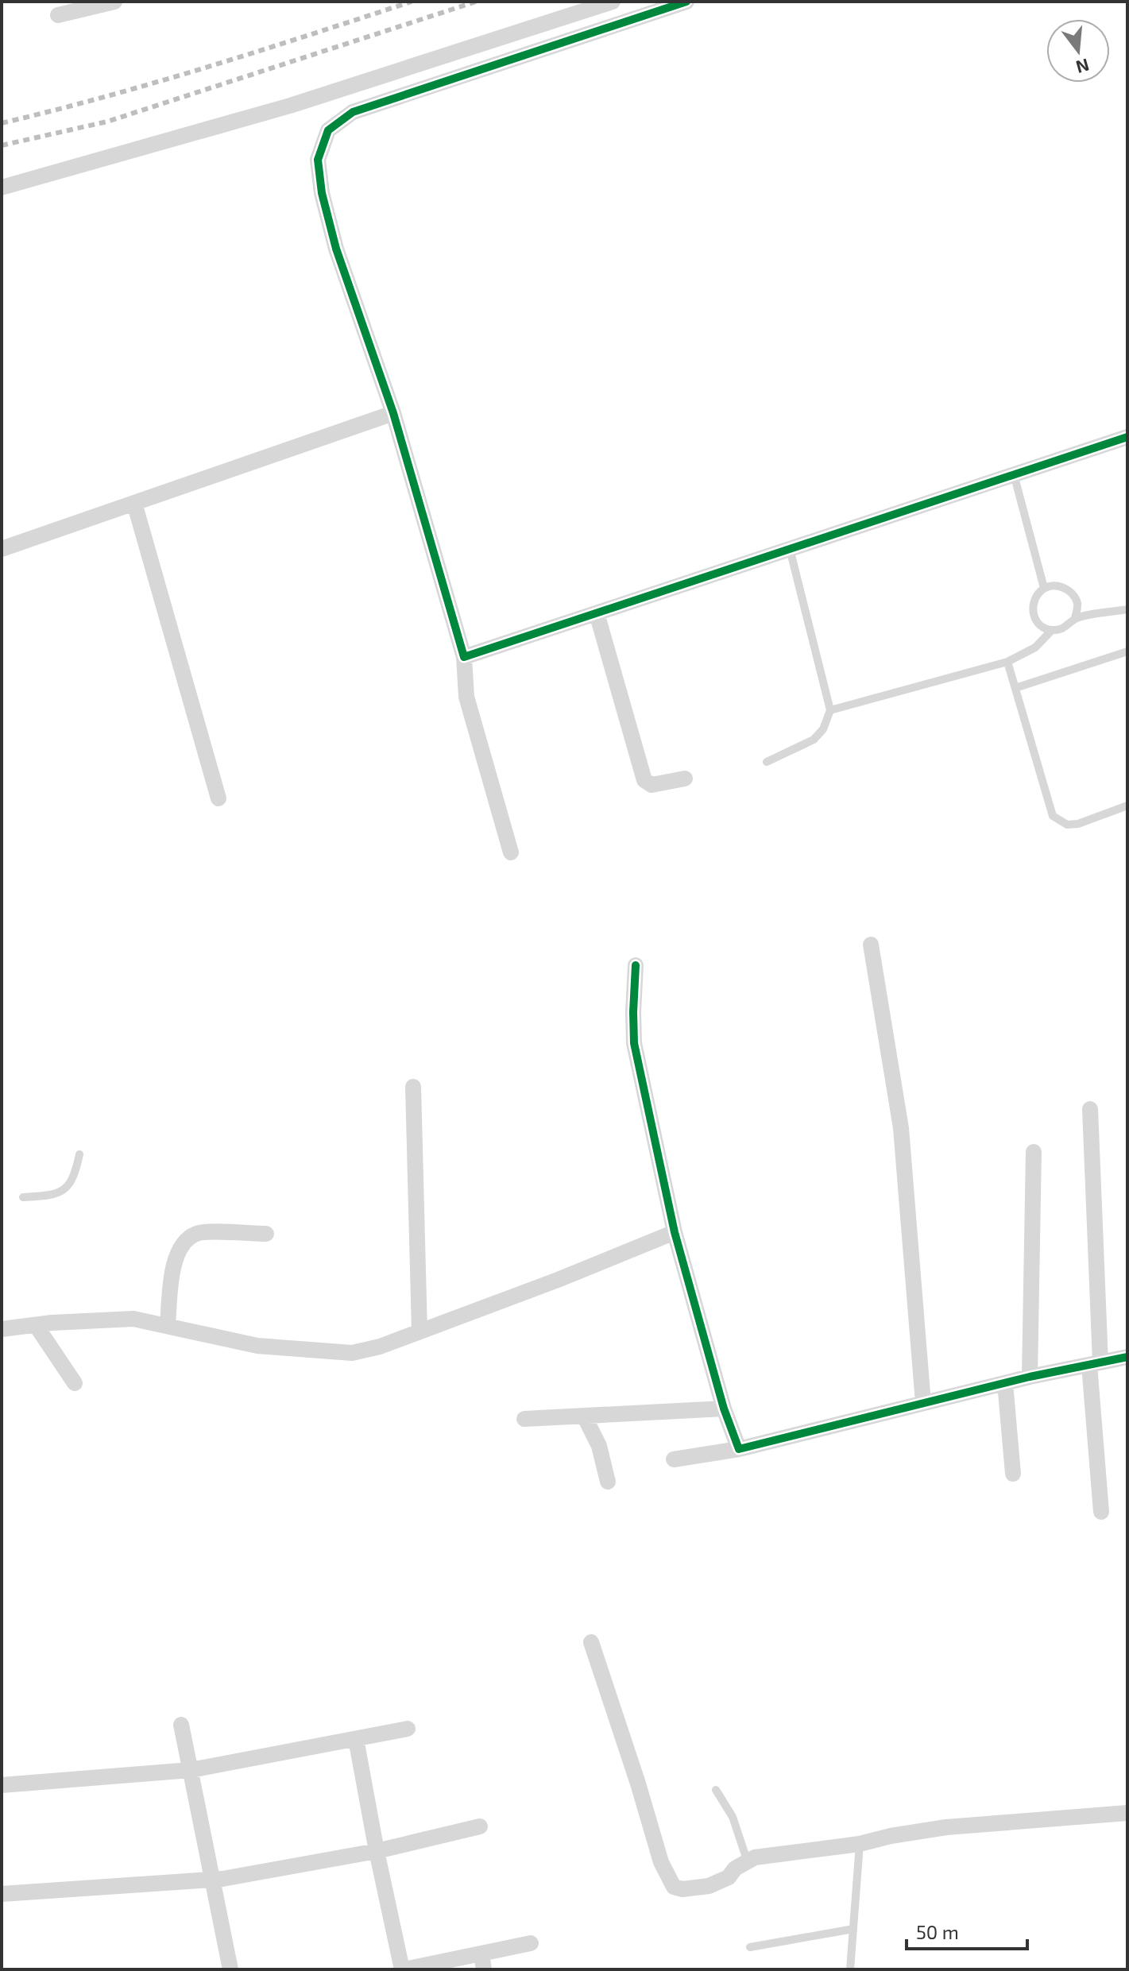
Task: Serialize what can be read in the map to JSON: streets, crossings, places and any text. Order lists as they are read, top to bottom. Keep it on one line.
{"scale_bar":"50 m","north":"bottom"}
